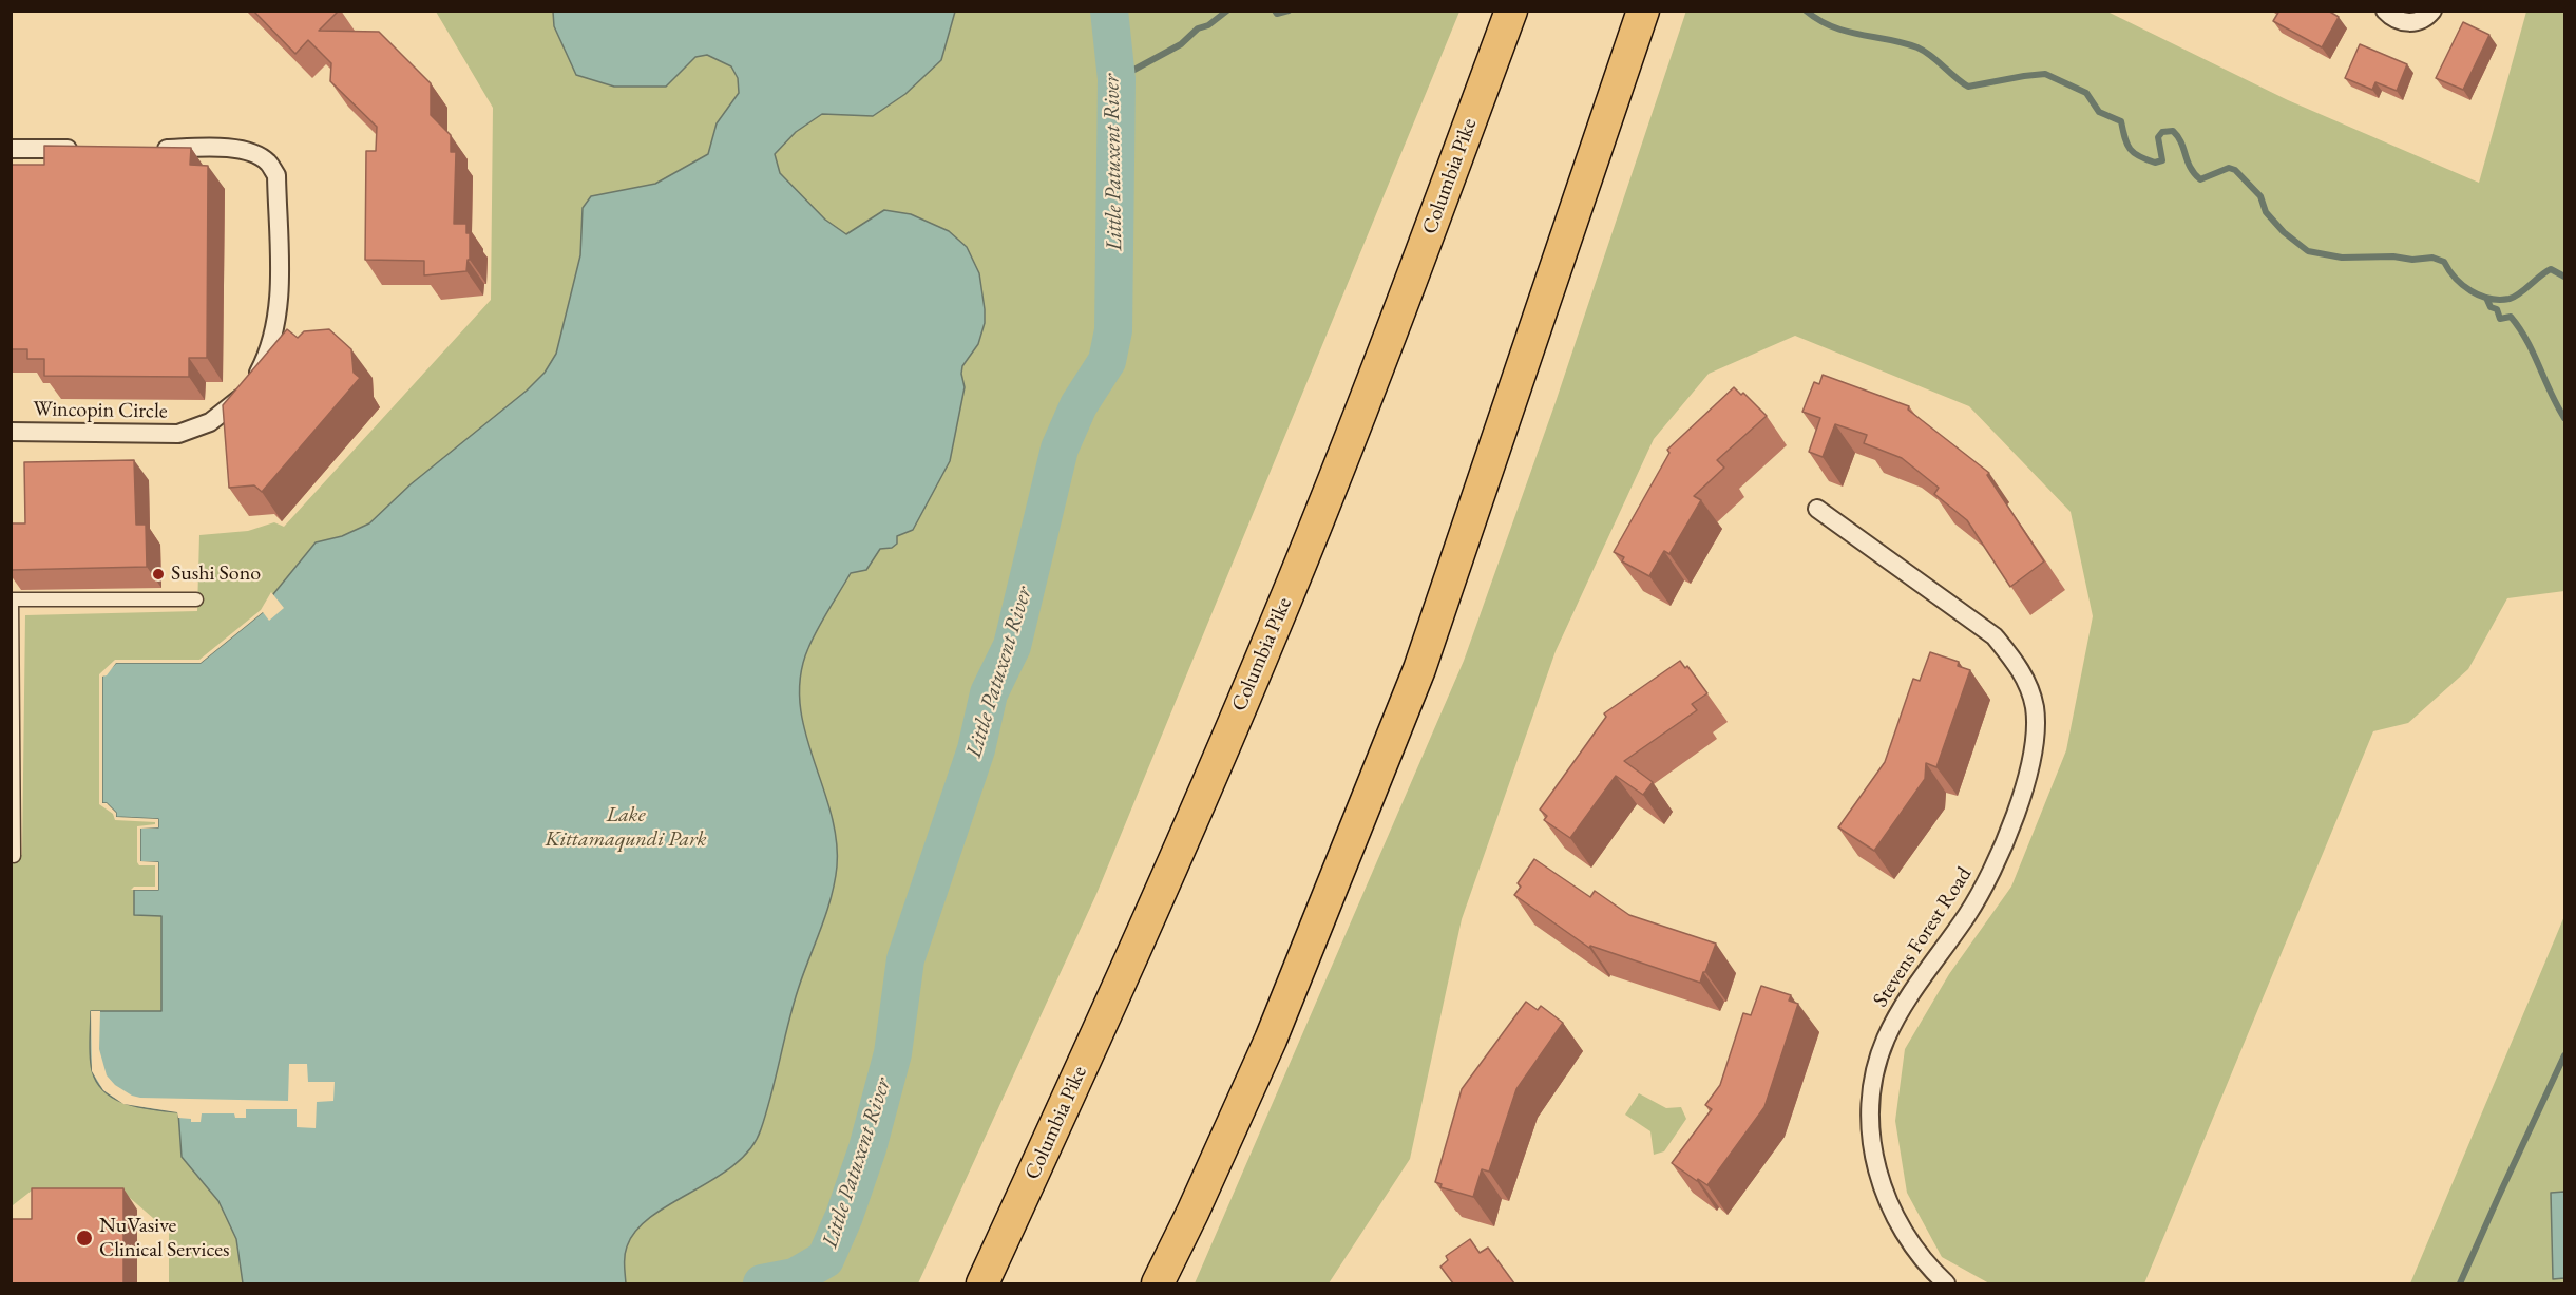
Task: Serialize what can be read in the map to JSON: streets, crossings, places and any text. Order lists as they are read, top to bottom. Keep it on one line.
{"streets":{"highway":["Columbia Pike"],"street":["Wincopin Circle","Stevens Forest Road"]},"water":["Little Patuxent River"],"parks":["Lake Kittamaqundi Park"],"places":["Sushi Sono","NuVasive Clinical Services"]}
